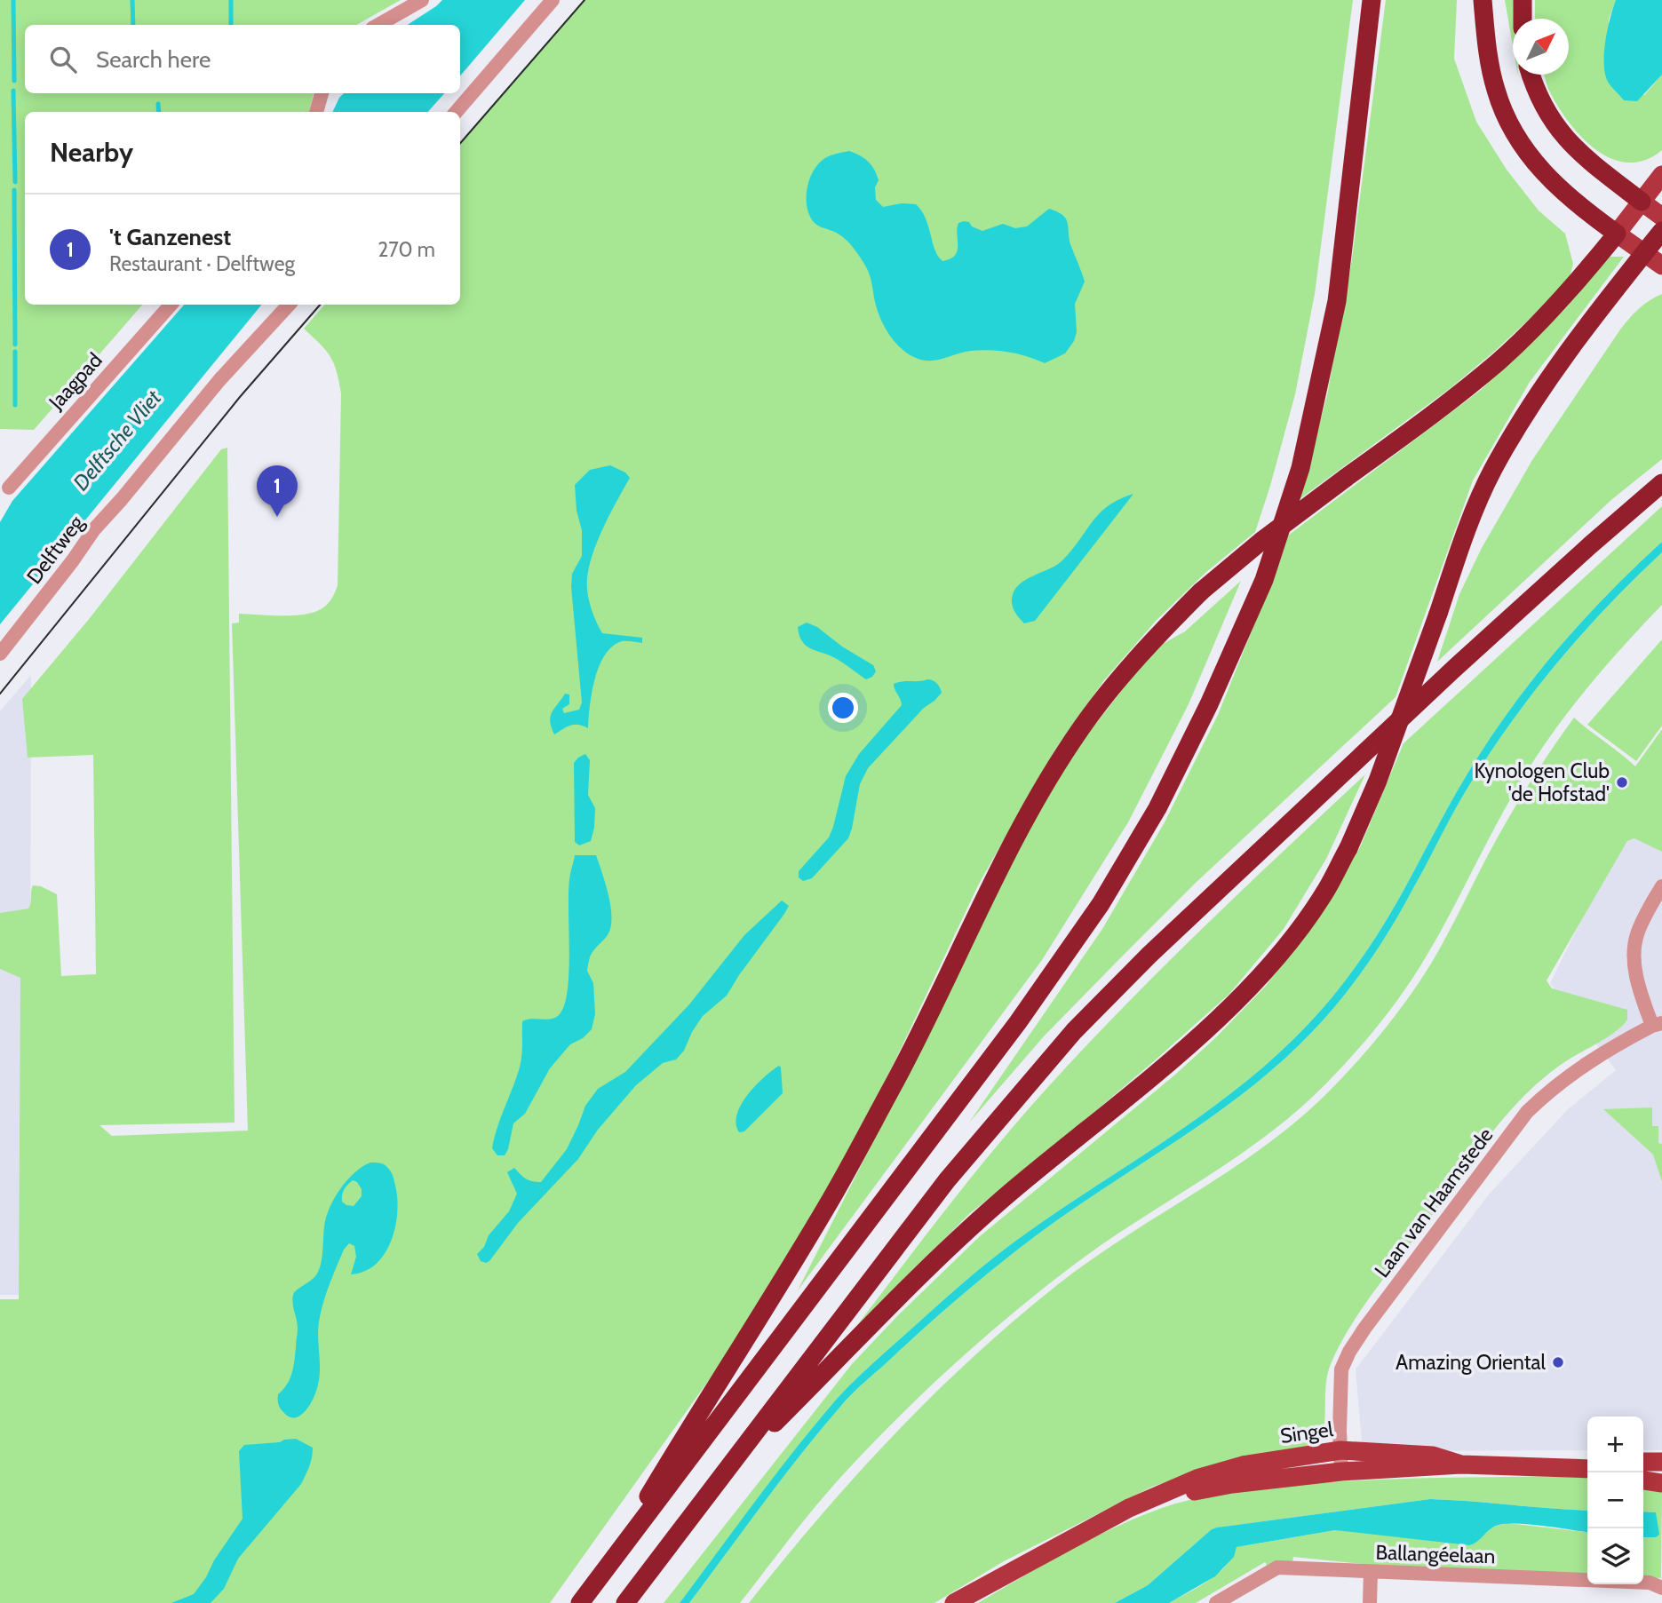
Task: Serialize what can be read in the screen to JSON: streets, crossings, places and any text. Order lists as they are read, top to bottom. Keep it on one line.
{"streets":{"main road":["Singel"],"street":["Jaagpad","Delftweg","Laan van Haamstede","Ballangéelaan"]},"crossings":[["Laan van Haamstede","Singel"]],"water":["Delftsche Vliet"],"places":["Kynologen Club 'de Hofstad'","Amazing Oriental"],"north":"top right","page":{"search":"Search here","heading":"Nearby","list":[{"mark":"1","name":"'t Ganzenest","note":"Restaurant · Delftweg","value":"270 m"}],"pins":"1","map_buttons":["+","−"]}}
